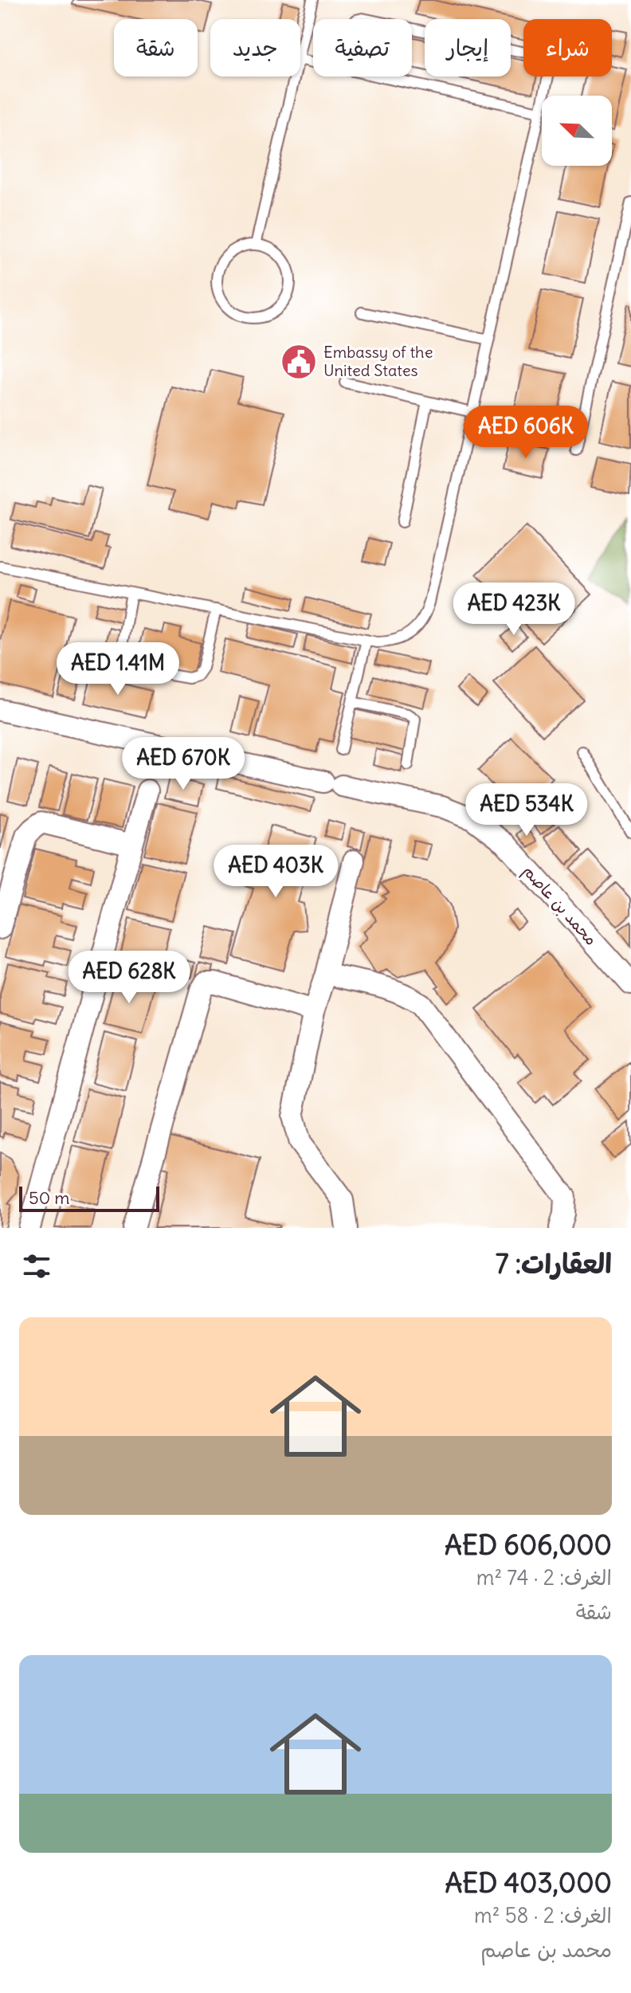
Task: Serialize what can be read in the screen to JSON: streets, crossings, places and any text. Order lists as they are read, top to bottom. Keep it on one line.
{"streets":{"street":["محمد بن عاصم"]},"places":{"public building":["Embassy of the United States"]},"scale_bar":"50 m","north":"top left","page":{"chip":["شراء","إيجار","تصفية","جديد","شقة"],"price":["AED 606K","AED 423K","AED 1.41M","AED 670K","AED 534K","AED 403K","AED 628K"],"scale":"50 m","heading":"العقارات: 7","list":[{"name":"AED 606,000","note":"الغرف: 2 · 74 m² · شقة"},{"name":"AED 403,000","note":"الغرف: 2 · 58 m² · محمد بن عاصم"}]}}
